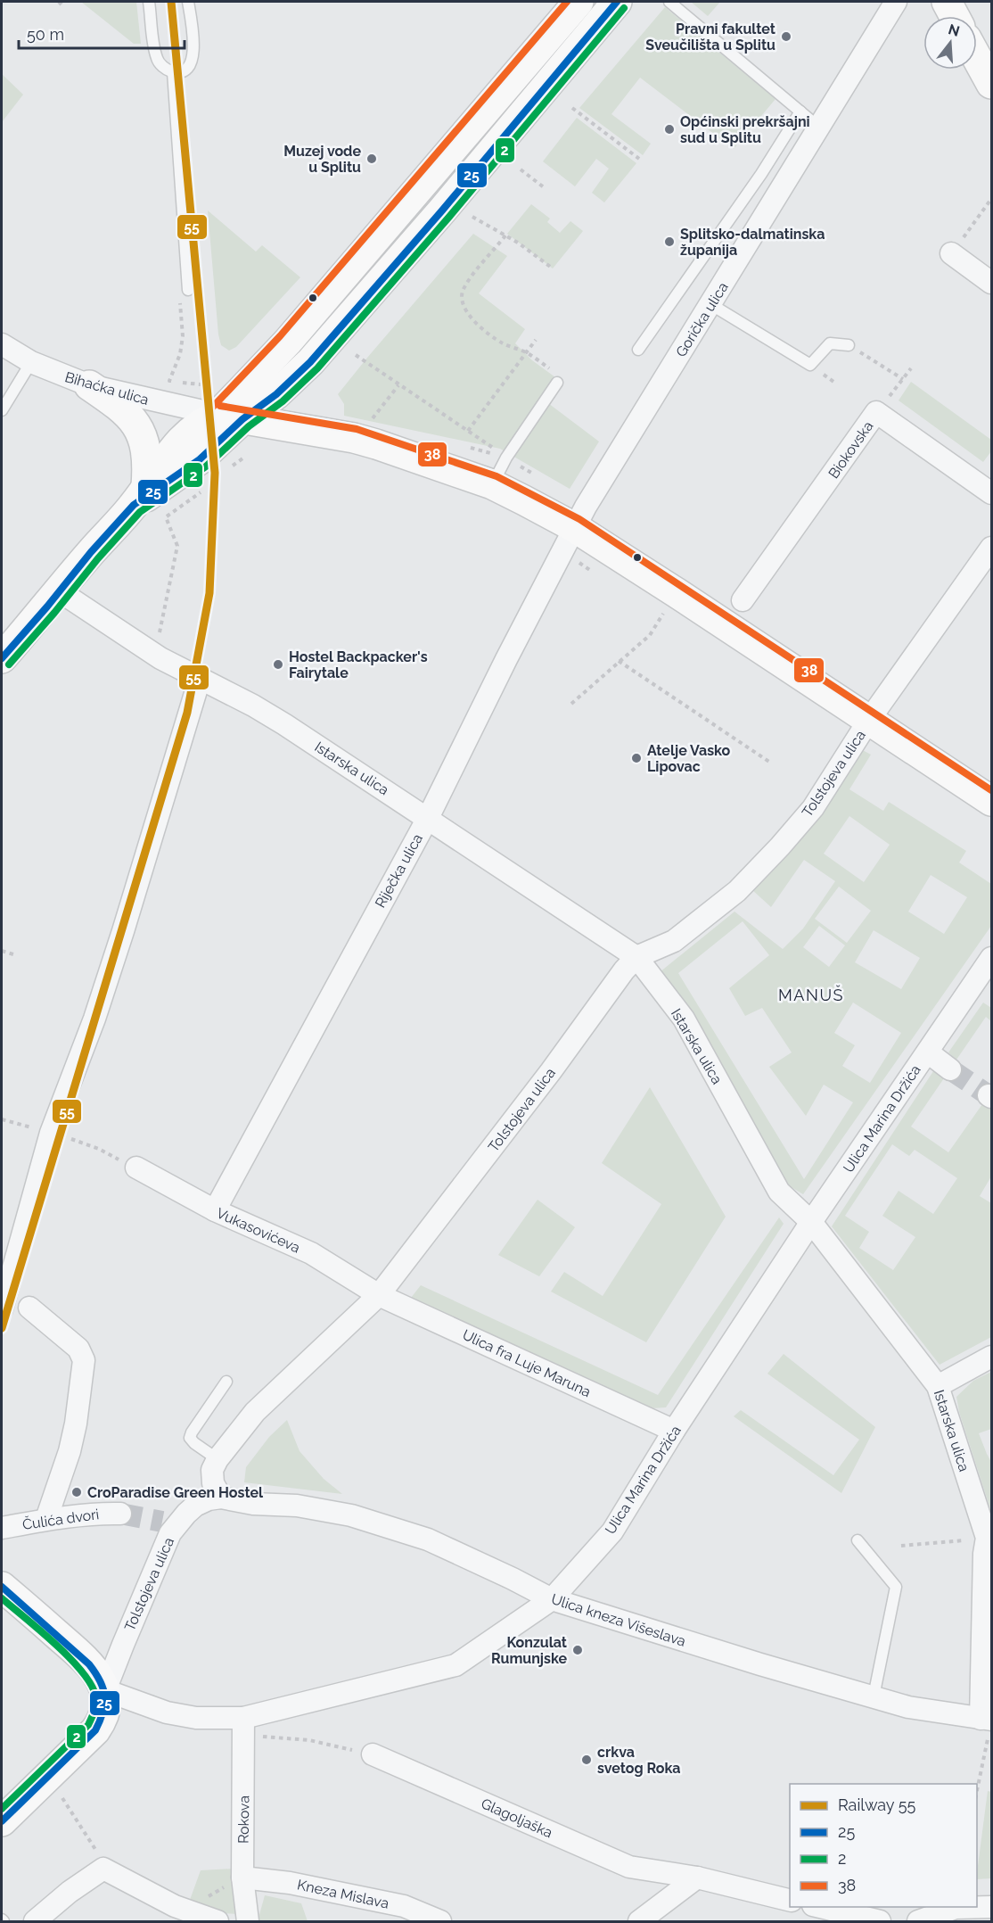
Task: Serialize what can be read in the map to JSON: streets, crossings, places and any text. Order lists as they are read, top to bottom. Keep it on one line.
{"streets":{"street":["Gorička ulica","Bihaćka ulica","Biokovska","Istarska ulica","Tolstojeva ulica","Riječka ulica","Ulica Marina Držića","Vukasovićeva","Ulica fra Luje Maruna","Čulića dvori","Ulica kneza Višeslava","Glagoljaška","Rokova","Kneza Mislava"]},"crossings":[["Gorička ulica","Riječka ulica"],["Istarska ulica","Tolstojeva ulica"],["Istarska ulica","Riječka ulica"],["Istarska ulica","Ulica Marina Držića"],["Istarska ulica","Ulica kneza Višeslava"],["Tolstojeva ulica","Ulica Marina Držića"],["Tolstojeva ulica","Vukasovićeva"],["Tolstojeva ulica","Ulica fra Luje Maruna"],["Tolstojeva ulica","Ulica kneza Višeslava"],["Riječka ulica","Vukasovićeva"],["Ulica Marina Držića","Ulica fra Luje Maruna"],["Ulica Marina Držića","Ulica kneza Višeslava"],["Ulica Marina Držića","Rokova"],["Vukasovićeva","Ulica fra Luje Maruna"],["Rokova","Kneza Mislava"]],"districts":["MANUŠ"],"places":["Pravni fakultet Sveučilišta u Splitu","Općinski prekršajni sud u Splitu","Muzej vode u Splitu","Splitsko-dalmatinska županija","Hostel Backpacker's Fairytale","Atelje Vasko Lipovac","CroParadise Green Hostel","Konzulat Rumunjske","crkva svetog Roka"],"lines":["rail line 55","transit line 25","transit line 38","transit line 2"],"legend":["Railway 55","25","2","38"],"scale_bar":"50 m","north":"top"}
